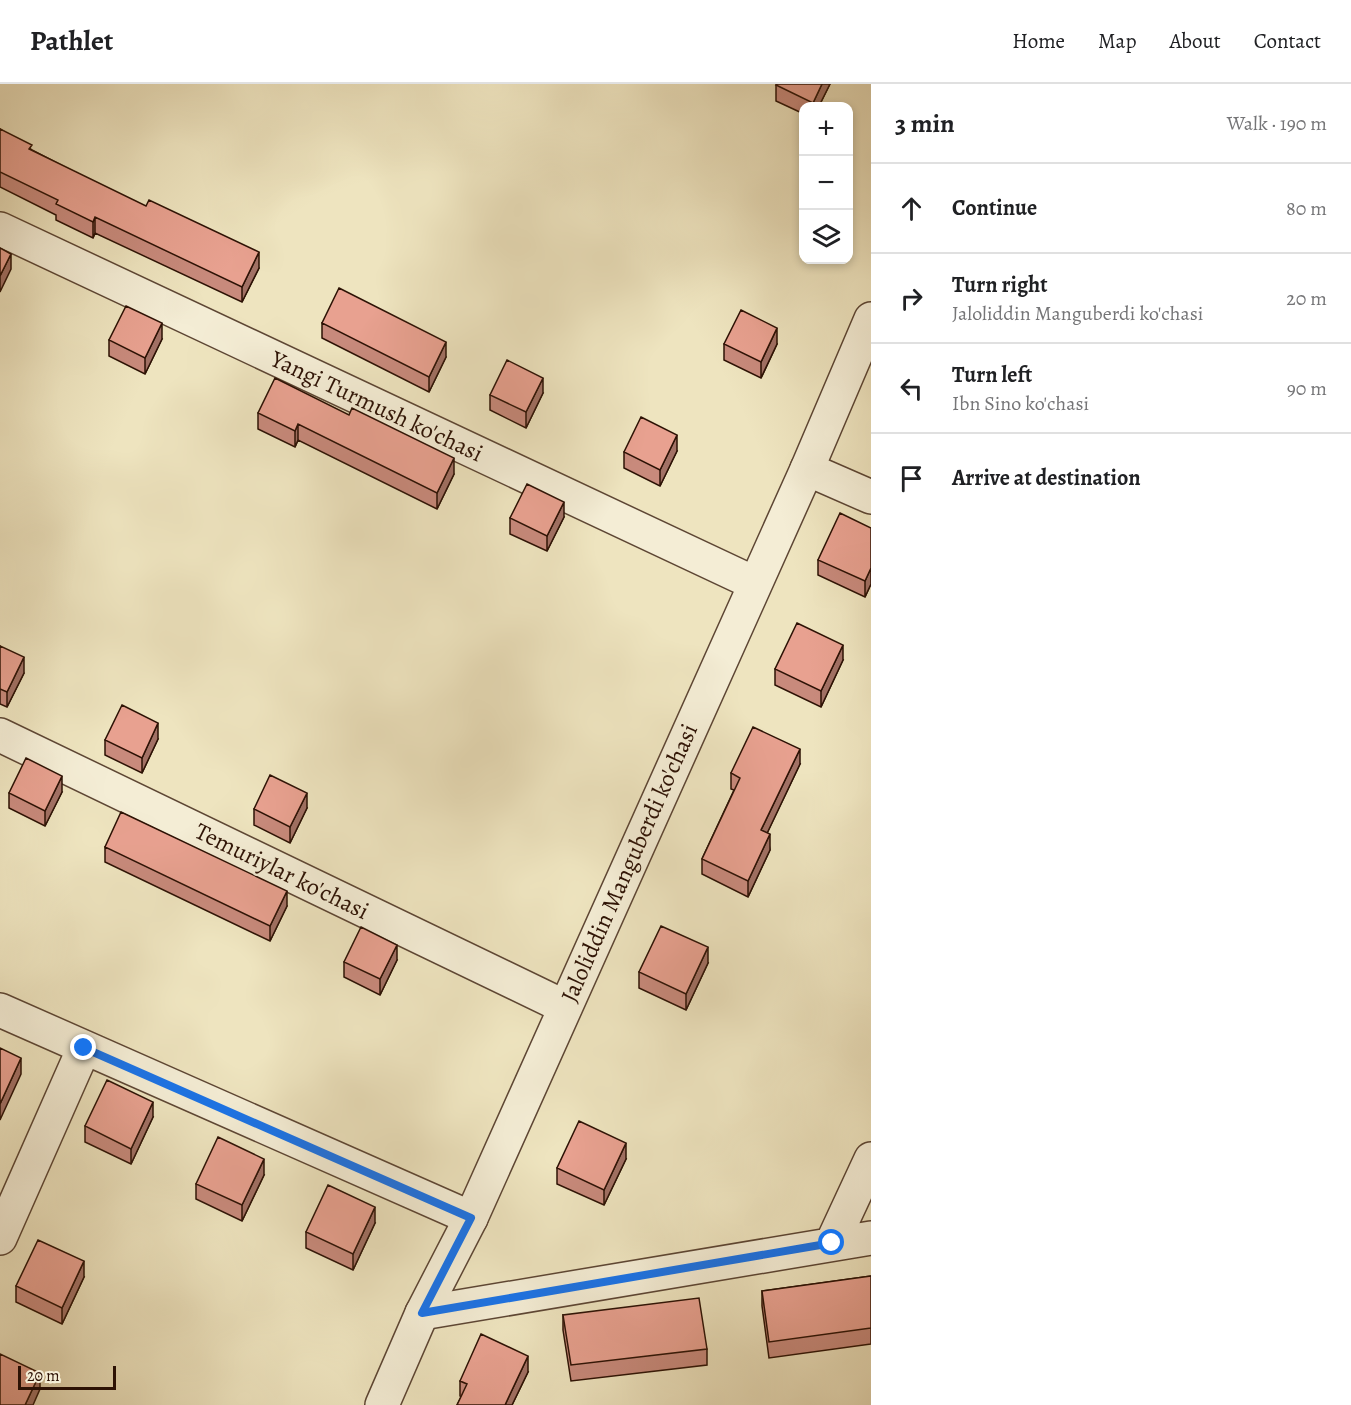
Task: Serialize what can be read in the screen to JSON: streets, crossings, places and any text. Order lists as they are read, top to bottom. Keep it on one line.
{"streets":{"street":["Yangi Turmush ko'chasi","Jaloliddin Manguberdi ko'chasi","Temuriylar ko'chasi"]},"crossings":[["Yangi Turmush ko'chasi","Jaloliddin Manguberdi ko'chasi"],["Jaloliddin Manguberdi ko'chasi","Temuriylar ko'chasi"]],"scale_bar":"20 m","page":{"header":"Pathlet","nav":["Home","Map","About","Contact"],"heading":["3 min","Walk · 190 m"],"map_buttons":["+","−"],"list":[["Continue","80 m"],["Turn right","Jaloliddin Manguberdi ko'chasi","20 m"],["Turn left","Ibn Sino ko'chasi","90 m"],"Arrive at destination"],"scale":"20 m"}}
